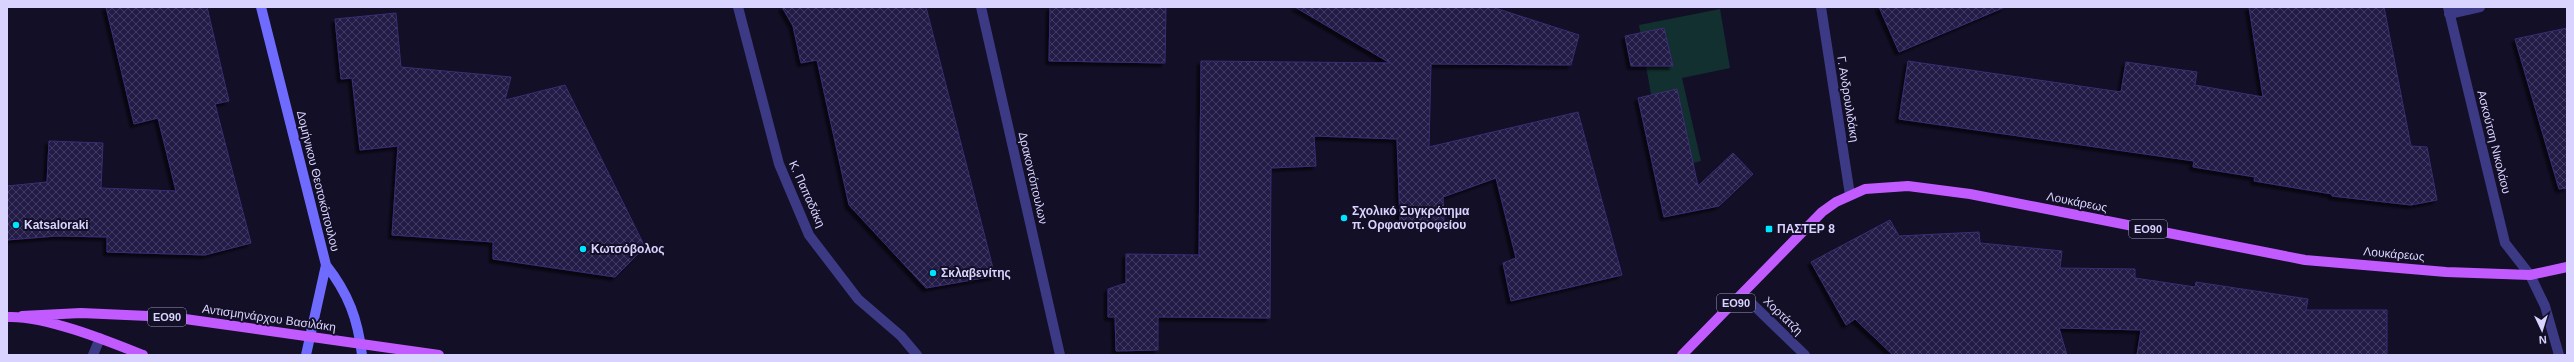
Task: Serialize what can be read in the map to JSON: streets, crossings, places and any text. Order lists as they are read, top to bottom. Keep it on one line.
{"streets":{"main road":["Δομήνικου Θεοτοκόπουλου","Λουκάρεως","ΕΟ90","Αντισμηνάρχου Βασιλάκη"],"street":["Γ. Ανδρουλιδάκη","Ασκούτση Νικολάου","Δρακοντόπουλων","Κ. Παπαδάκη","Χορτάτζη"]},"crossings":[["Γ. Ανδρουλιδάκη","Λουκάρεως"],["Ασκούτση Νικολάου","Λουκάρεως"],["Ασκούτση Νικολάου","ΕΟ90"],["Δομήνικου Θεοτοκόπουλου","Αντισμηνάρχου Βασιλάκη"],["Λουκάρεως","ΕΟ90"],["Λουκάρεως","Χορτάτζη"],["ΕΟ90","Αντισμηνάρχου Βασιλάκη"]],"places":{"other":["Σχολικό Συγκρότημα π. Ορφανοτροφείου","Katsaloraki","Κωτσόβολος","Σκλαβενίτης"],"transit":["ΠΑΣΤΕΡ 8"]},"north":"bottom"}
